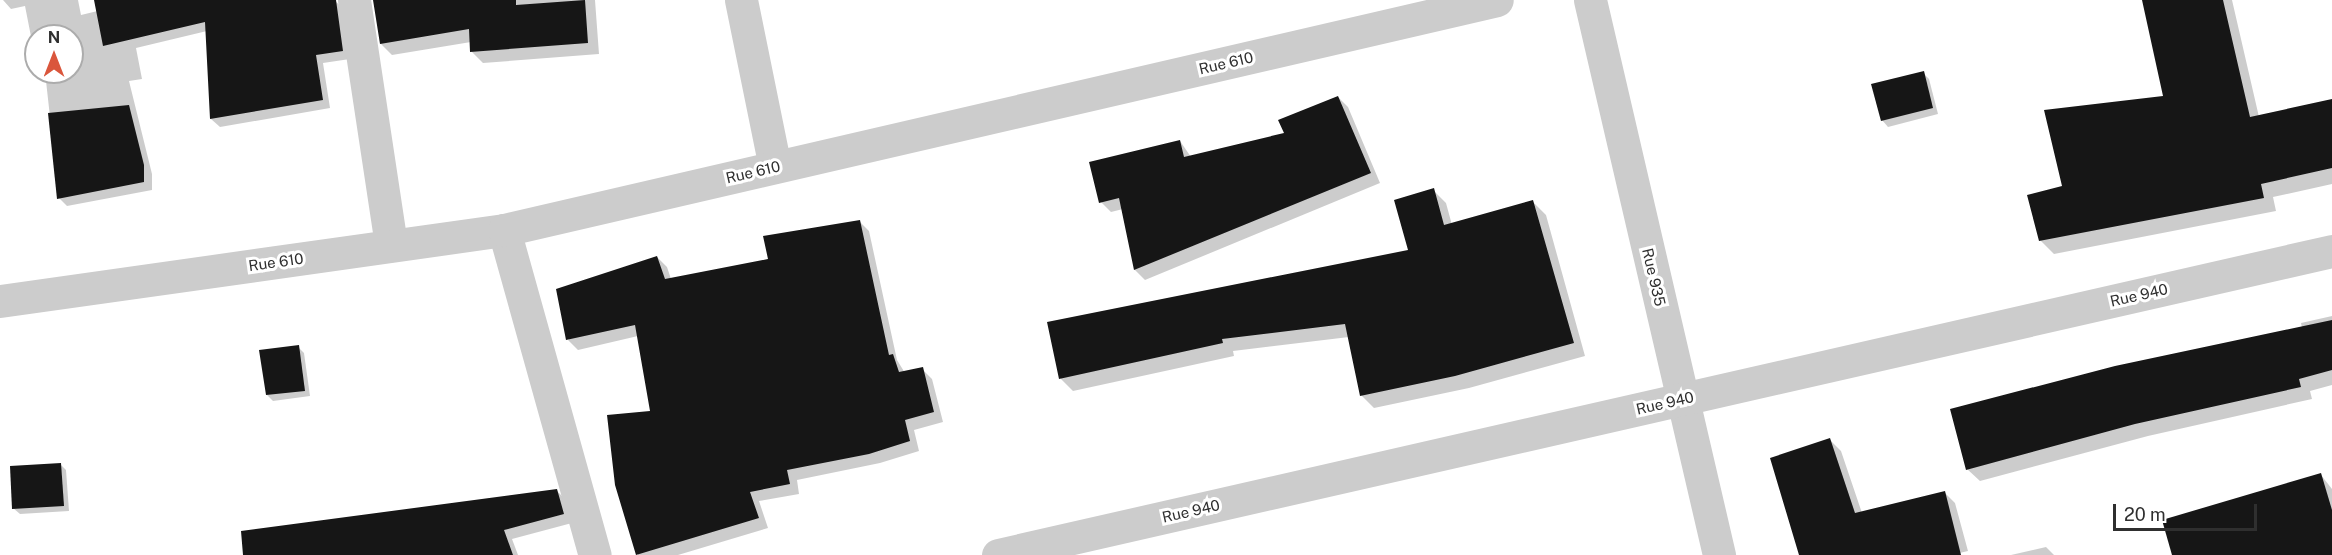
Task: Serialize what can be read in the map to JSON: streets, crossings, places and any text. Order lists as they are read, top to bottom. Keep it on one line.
{"streets":{"street":["Rue 610","Rue 935","Rue 940"]},"crossings":[["Rue 935","Rue 940"]],"scale_bar":"20 m","north":"top"}
